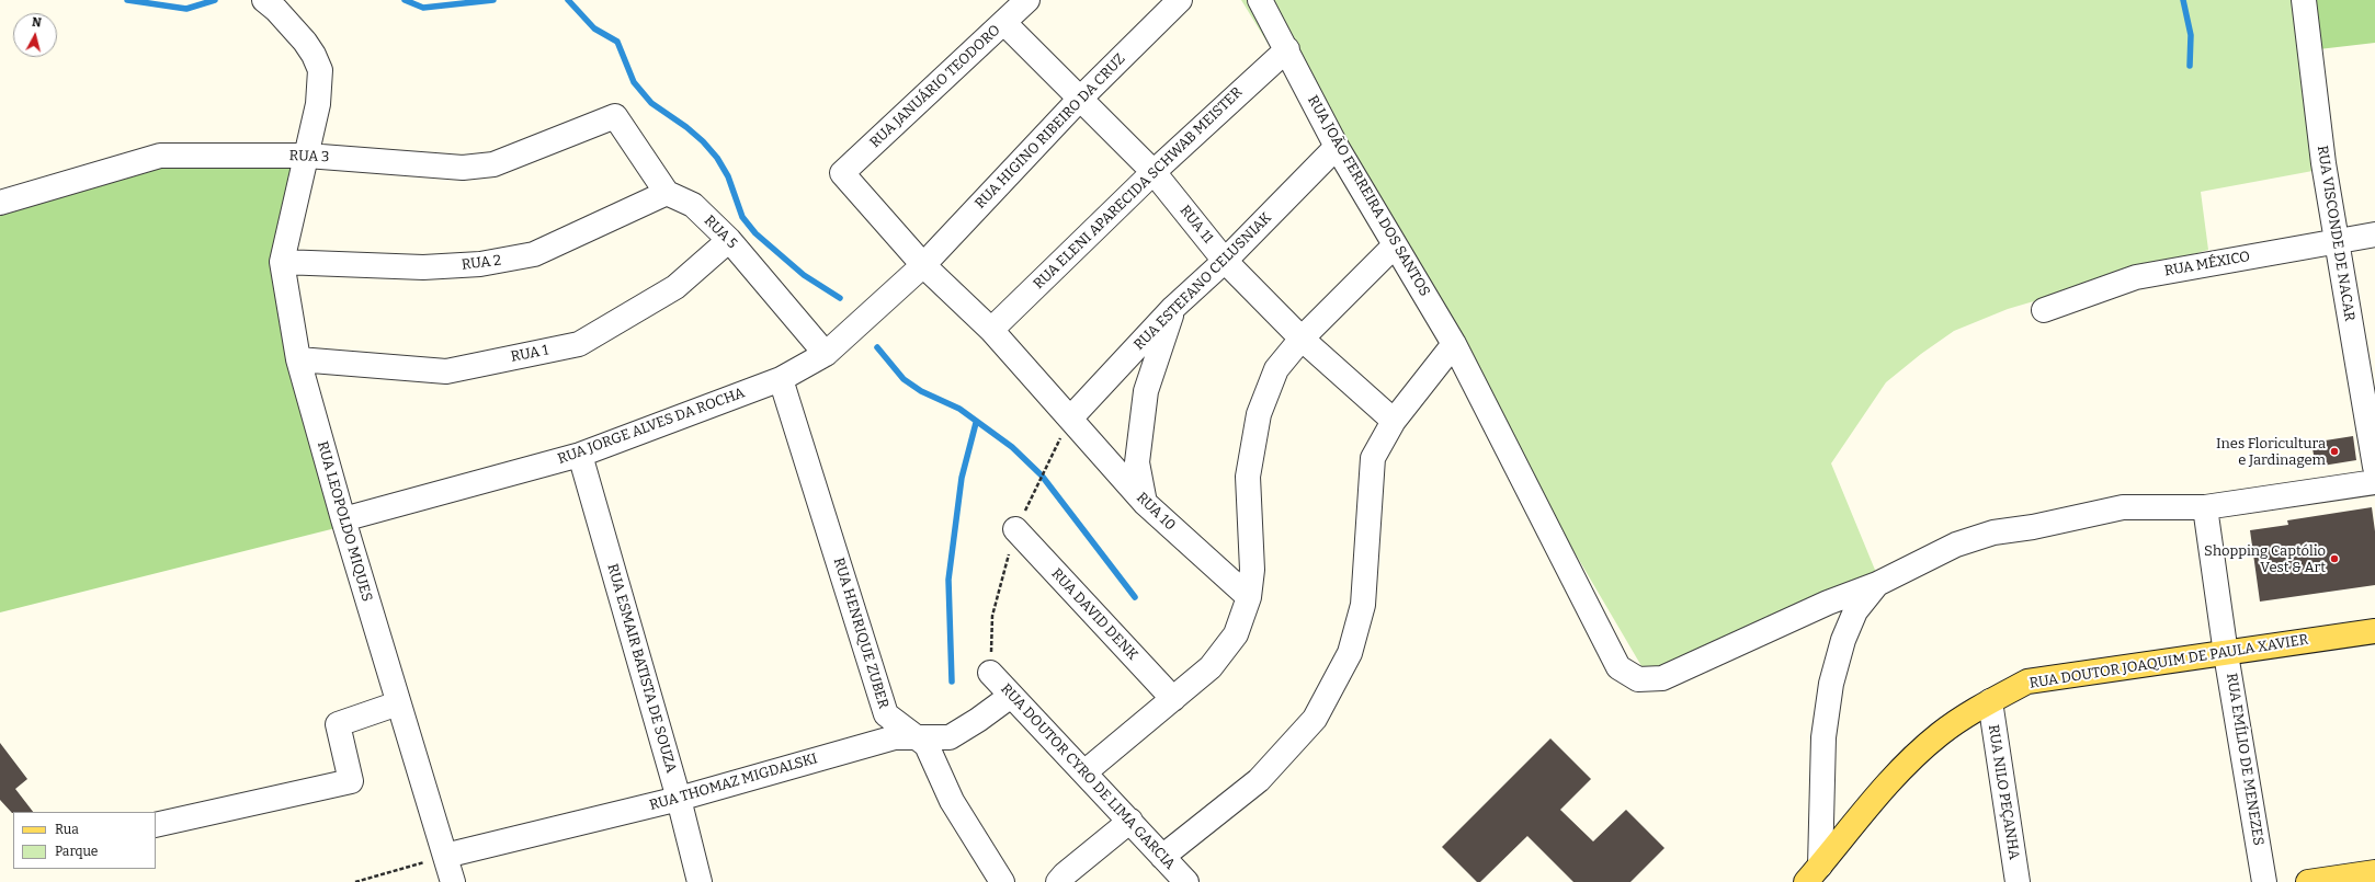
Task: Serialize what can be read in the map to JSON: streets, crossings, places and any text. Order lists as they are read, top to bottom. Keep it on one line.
{"streets":{"main road":["RUA DOUTOR JOAQUIM DE PAULA XAVIER"],"street":["RUA JANUÁRIO TEODORO","RUA HIGINO RIBEIRO DA CRUZ","RUA 3","RUA ELENI APARECIDA SCHWAB MEISTER","RUA JOÃO FERREIRA DOS SANTOS","RUA 11","RUA 5","RUA VISCONDE DE NACAR","RUA 2","RUA MÉXICO","RUA ESTEFANO CELUSNIAK","RUA 1","RUA JORGE ALVES DA ROCHA","RUA 10","RUA LEOPOLDO MIQUES","RUA DAVID DENK","RUA HENRIQUE ZUBER","RUA ESMAIR BATISTA DE SOUZA","RUA EMÍLIO DE MENEZES","RUA DOUTOR CYRO DE LIMA GARCIA","RUA THOMAZ MIGDALSKI","RUA NILO PEÇANHA"]},"crossings":[["RUA JANUÁRIO TEODORO","RUA 11"],["RUA JANUÁRIO TEODORO","RUA 10"],["RUA HIGINO RIBEIRO DA CRUZ","RUA 11"],["RUA HIGINO RIBEIRO DA CRUZ","RUA JORGE ALVES DA ROCHA"],["RUA HIGINO RIBEIRO DA CRUZ","RUA 10"],["RUA 3","RUA 5"],["RUA 3","RUA 2"],["RUA 3","RUA LEOPOLDO MIQUES"],["RUA ELENI APARECIDA SCHWAB MEISTER","RUA JOÃO FERREIRA DOS SANTOS"],["RUA ELENI APARECIDA SCHWAB MEISTER","RUA 11"],["RUA ELENI APARECIDA SCHWAB MEISTER","RUA 10"],["RUA JOÃO FERREIRA DOS SANTOS","RUA ESTEFANO CELUSNIAK"],["RUA 11","RUA ESTEFANO CELUSNIAK"],["RUA 5","RUA 2"],["RUA 5","RUA 1"],["RUA 5","RUA JORGE ALVES DA ROCHA"],["RUA VISCONDE DE NACAR","RUA MÉXICO"],["RUA 2","RUA LEOPOLDO MIQUES"],["RUA ESTEFANO CELUSNIAK","RUA 10"],["RUA 1","RUA LEOPOLDO MIQUES"],["RUA JORGE ALVES DA ROCHA","RUA 10"],["RUA JORGE ALVES DA ROCHA","RUA LEOPOLDO MIQUES"],["RUA JORGE ALVES DA ROCHA","RUA HENRIQUE ZUBER"],["RUA JORGE ALVES DA ROCHA","RUA ESMAIR BATISTA DE SOUZA"],["RUA LEOPOLDO MIQUES","RUA THOMAZ MIGDALSKI"],["RUA HENRIQUE ZUBER","RUA THOMAZ MIGDALSKI"],["RUA DOUTOR JOAQUIM DE PAULA XAVIER","RUA EMÍLIO DE MENEZES"],["RUA DOUTOR JOAQUIM DE PAULA XAVIER","RUA NILO PEÇANHA"],["RUA ESMAIR BATISTA DE SOUZA","RUA THOMAZ MIGDALSKI"],["RUA DOUTOR CYRO DE LIMA GARCIA","RUA THOMAZ MIGDALSKI"]],"places":["Ines Floricultura e Jardinagem","Shopping Captólio Vest & Art"],"legend":["Rua","Parque"],"north":"top"}
